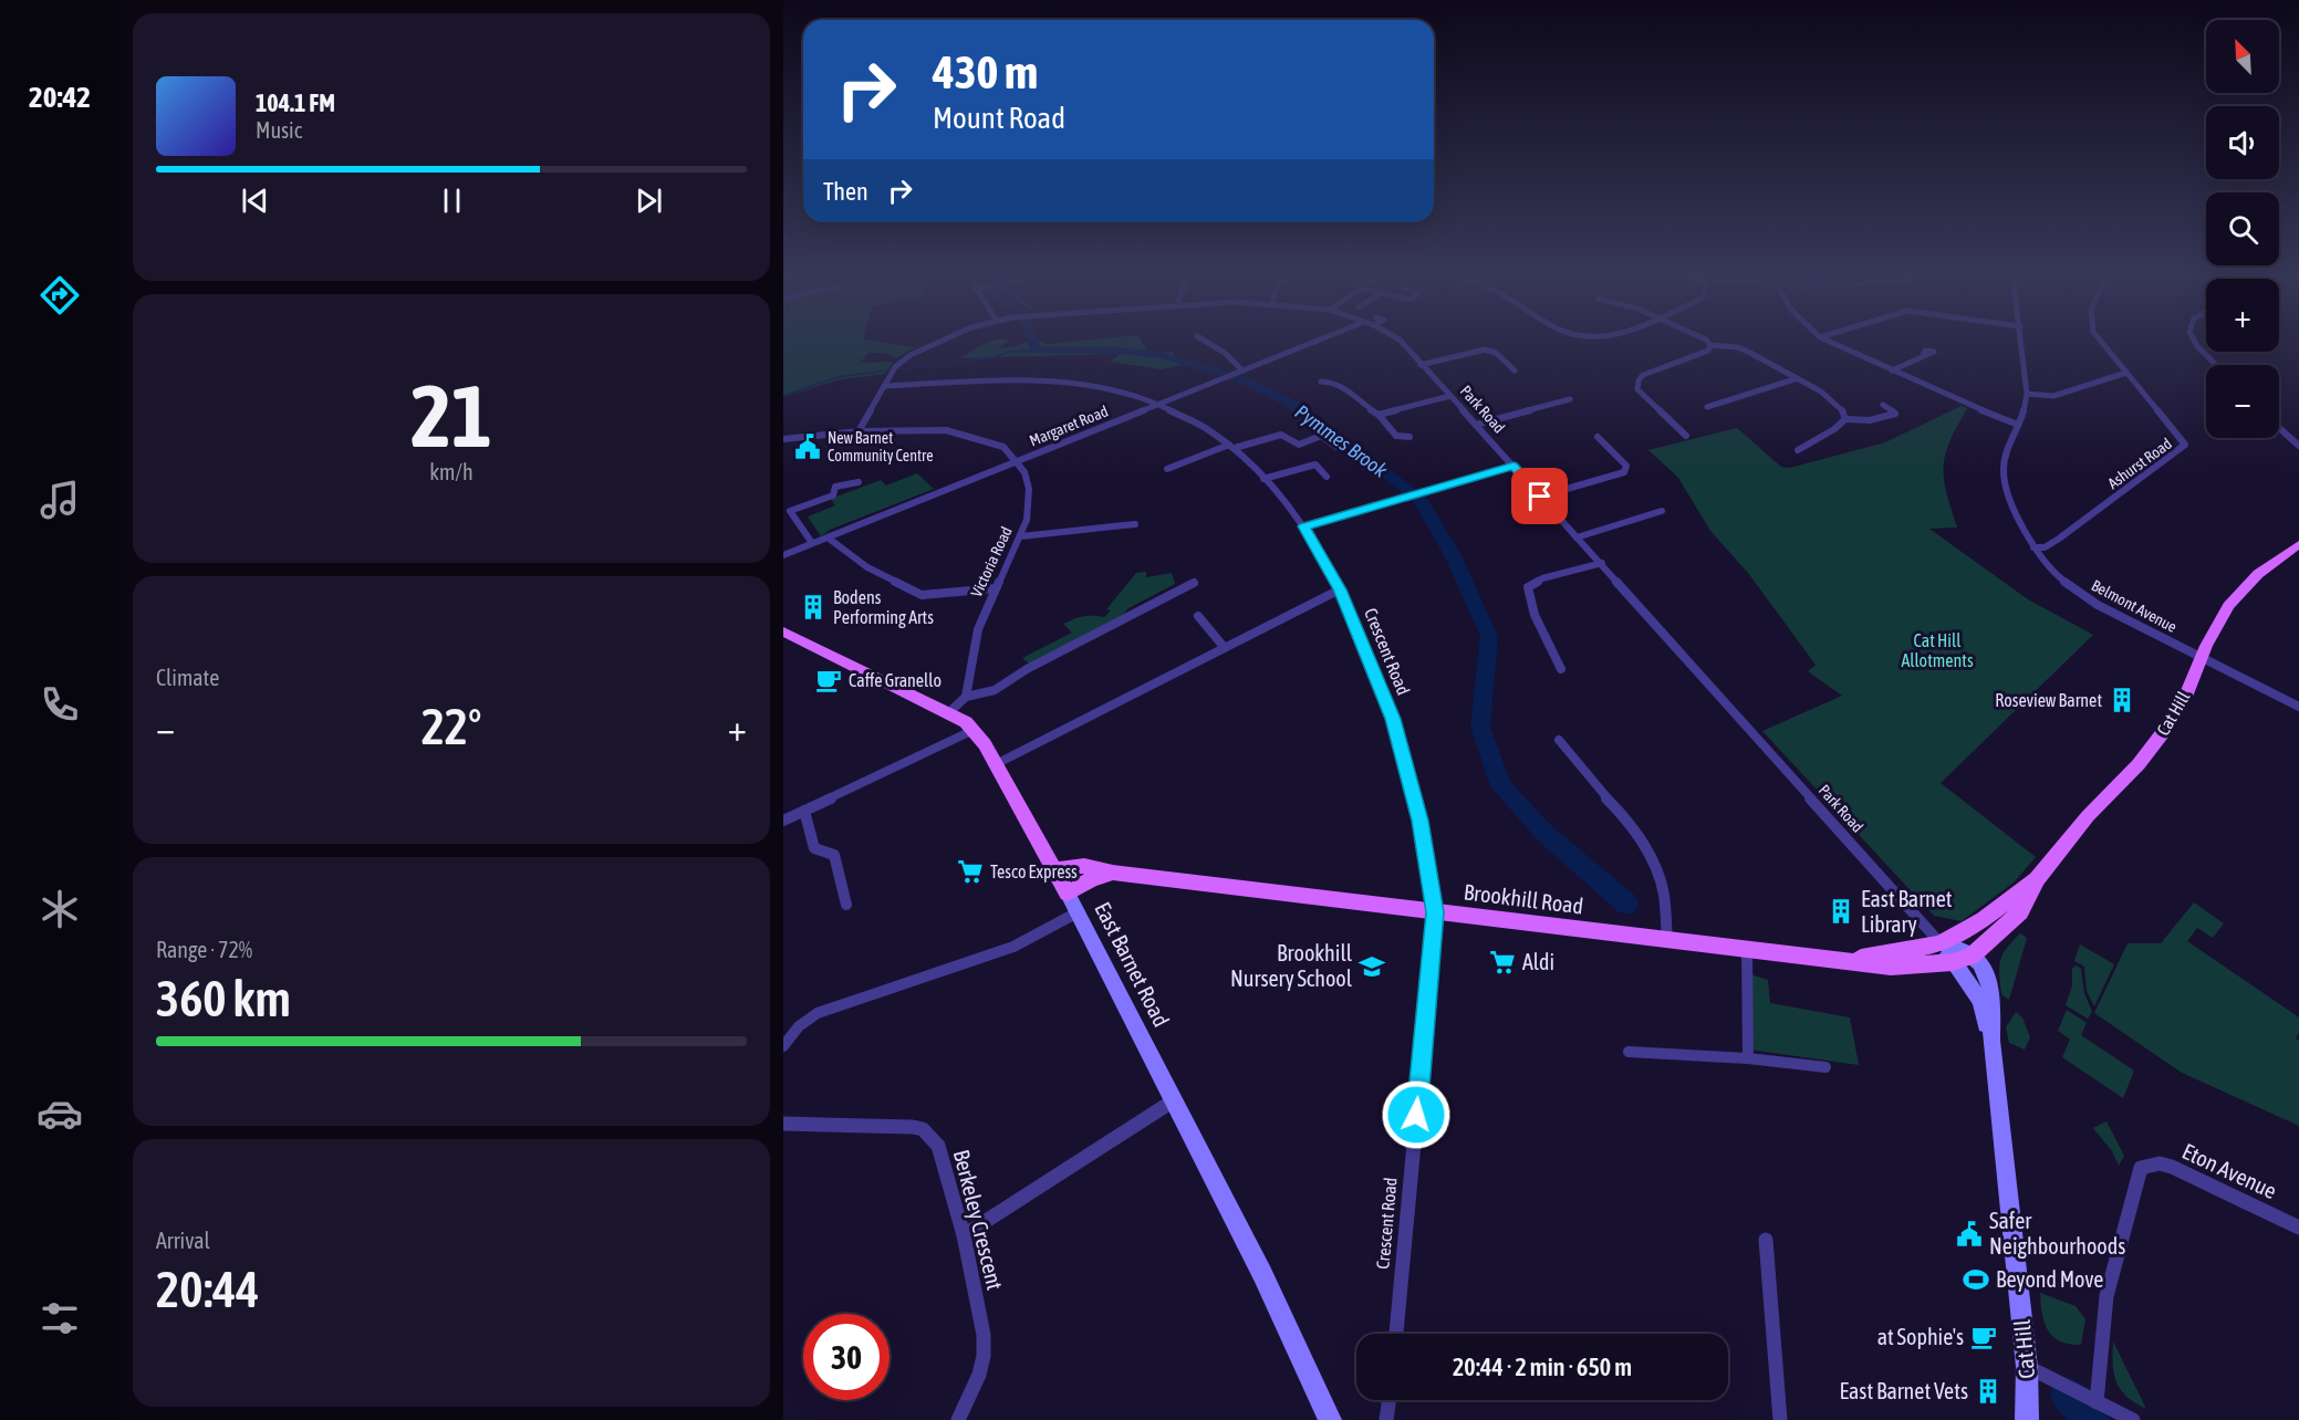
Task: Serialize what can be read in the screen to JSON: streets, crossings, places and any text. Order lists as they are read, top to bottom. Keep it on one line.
{"streets":{"main road":["Cat Hill","Brookhill Road","East Barnet Road"],"street":["Park Road","Margaret Road","Ashurst Road","Victoria Road","Belmont Avenue","Crescent Road","Eton Avenue","Berkeley Crescent"]},"crossings":[["Park Road","Crescent Road"],["Park Road","Cat Hill"],["Park Road","Brookhill Road"],["Margaret Road","Victoria Road"],["Margaret Road","Crescent Road"],["Ashurst Road","Belmont Avenue"],["Belmont Avenue","Cat Hill"],["Crescent Road","Brookhill Road"],["Cat Hill","Brookhill Road"],["Brookhill Road","East Barnet Road"]],"water":["Pymmes Brook"],"parks":["Cat Hill Allotments"],"places":{"public building":["New Barnet Community Centre","Safer Neighbourhoods"],"building":["Bodens Performing Arts","Roseview Barnet","East Barnet Library","East Barnet Vets"],"cafe":["Caffe Granello","at Sophie's"],"supermarket":["Tesco Express","Aldi"],"school or university":["Brookhill Nursery School"],"sports":["Beyond Move"]},"north":"top left","page":{"tabs":"20:42","map_buttons":["+","−"],"turn":["430 m","Mount Road"],"song":["104.1 FM","Music"],"then":"Then","tile":[["21","km/h"],"Climate",["Range · 72%","360 km"],["Arrival","20:44"]],"heat":["−","22°","+"],"limit":"30","trip":"20:44 · 2 min · 650 m"}}
